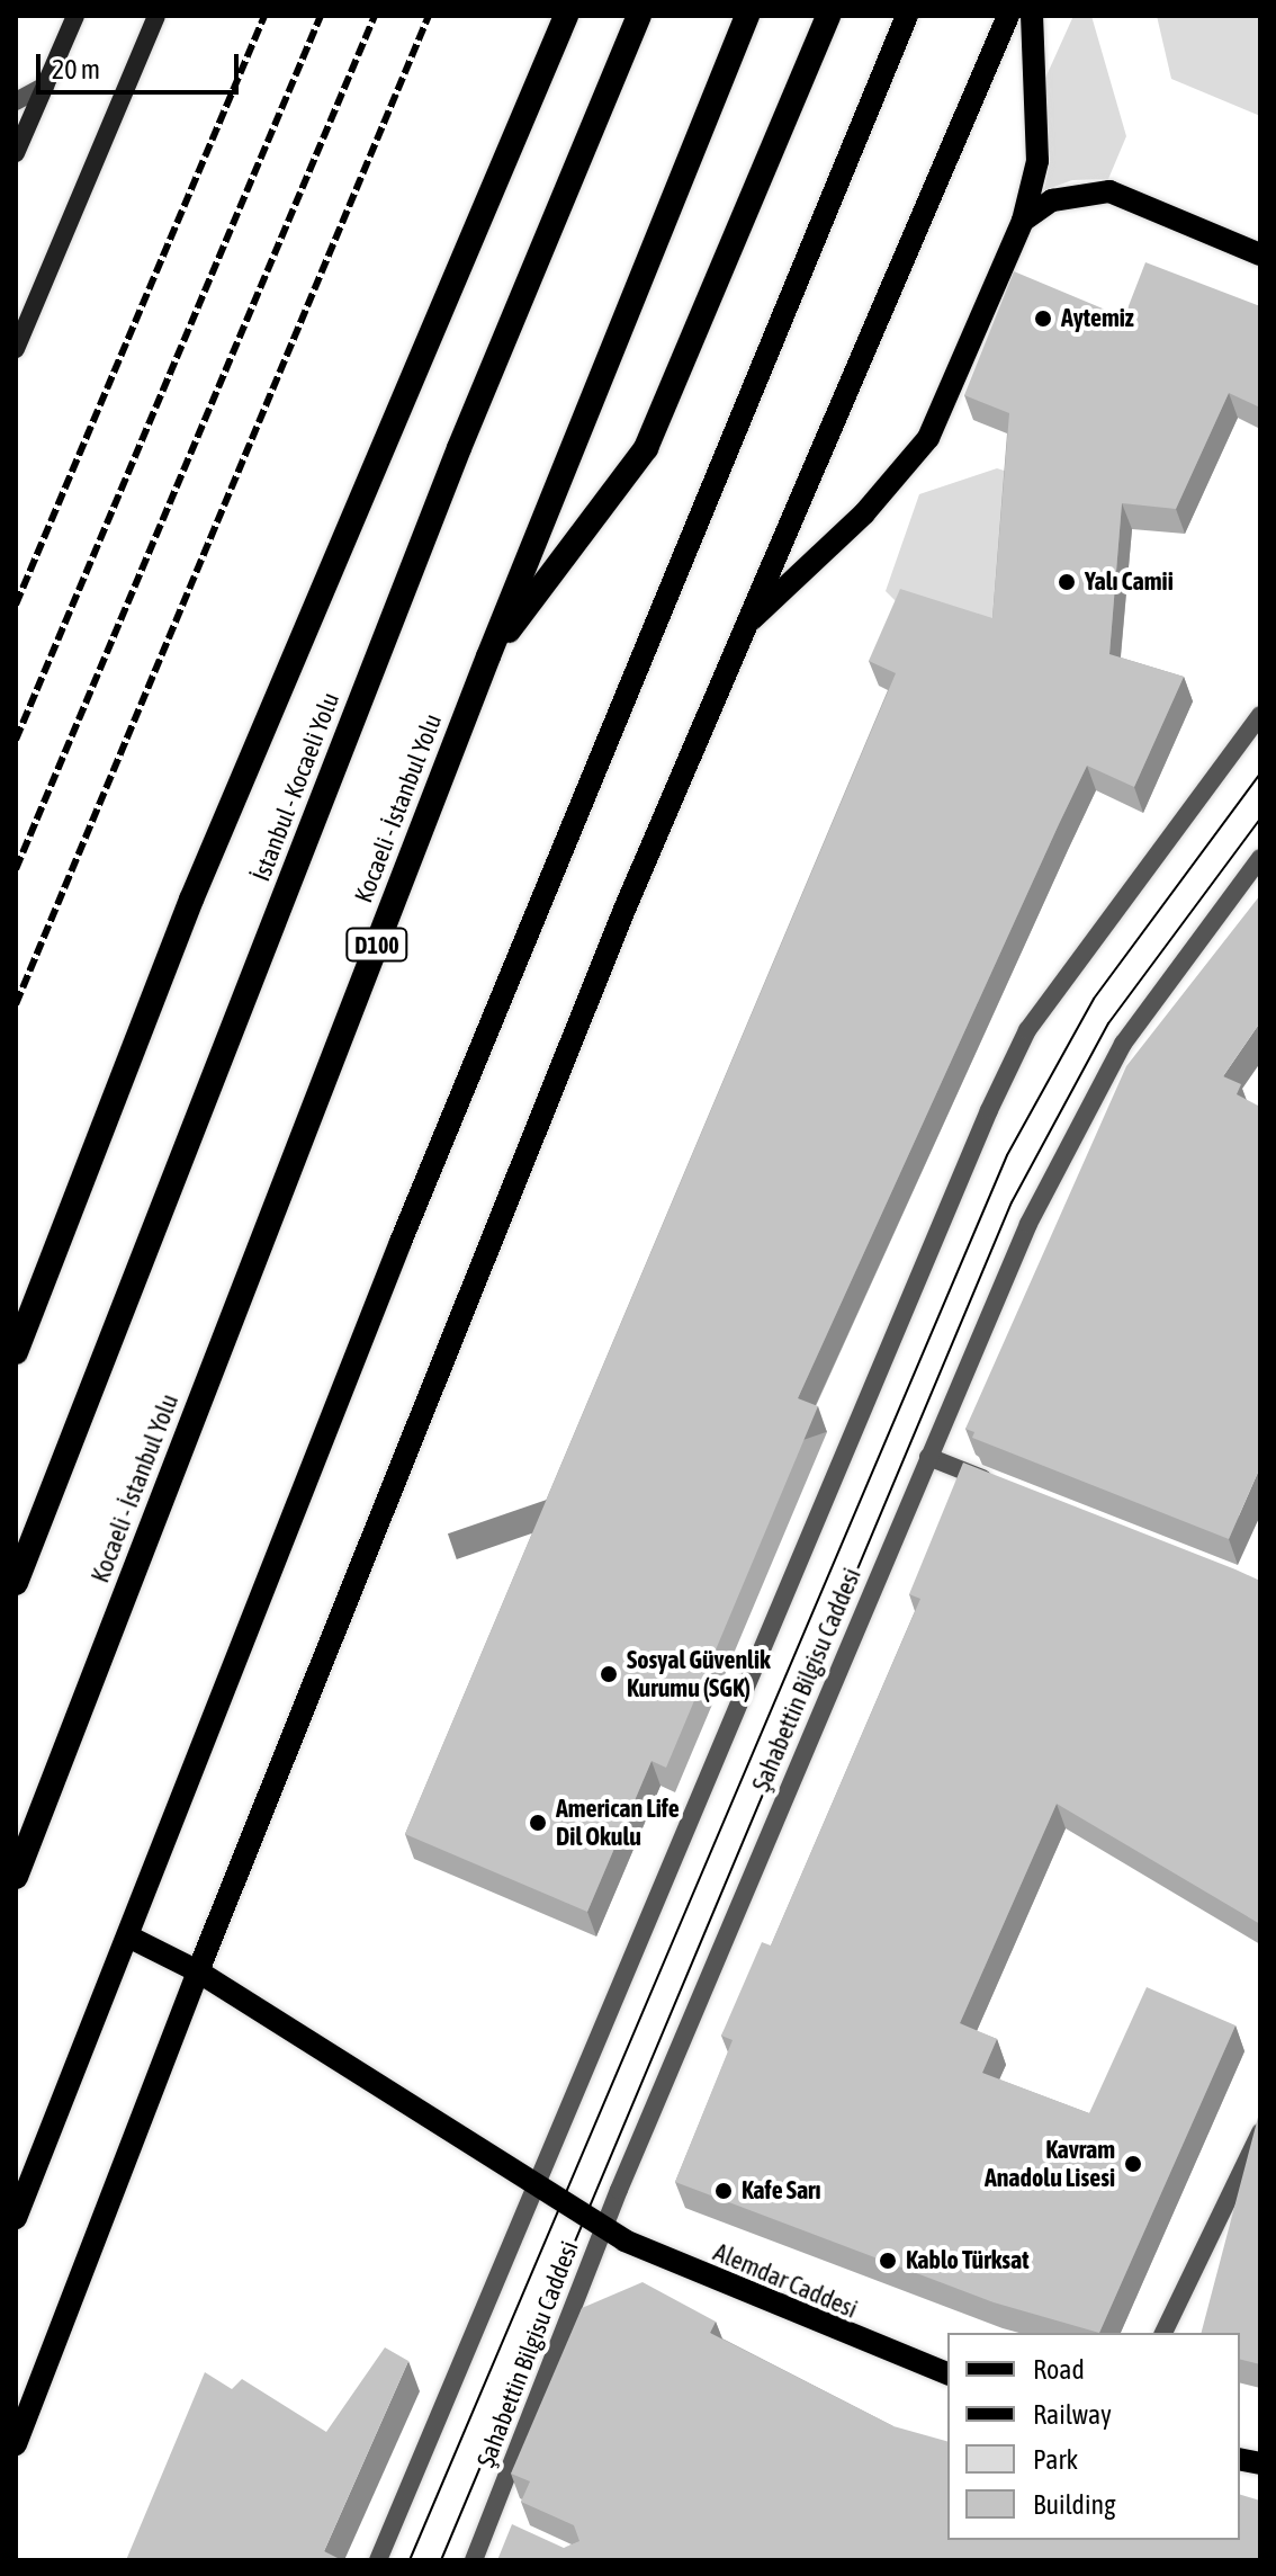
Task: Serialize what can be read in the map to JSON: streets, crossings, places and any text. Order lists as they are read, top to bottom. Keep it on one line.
{"streets":{"highway":["İstanbul - Kocaeli Yolu","Kocaeli - İstanbul Yolu","D100"],"main road":["Alemdar Caddesi"],"street":["Şahabettin Bilgisu Caddesi"]},"crossings":[["Şahabettin Bilgisu Caddesi","Alemdar Caddesi"]],"places":["Aytemiz","Yalı Camii","Sosyal Güvenlik Kurumu (SGK)","American Life Dil Okulu","Kavram Anadolu Lisesi","Kafe Sarı","Kablo Türksat"],"legend":["Road","Railway","Park","Building"],"scale_bar":"20 m"}
